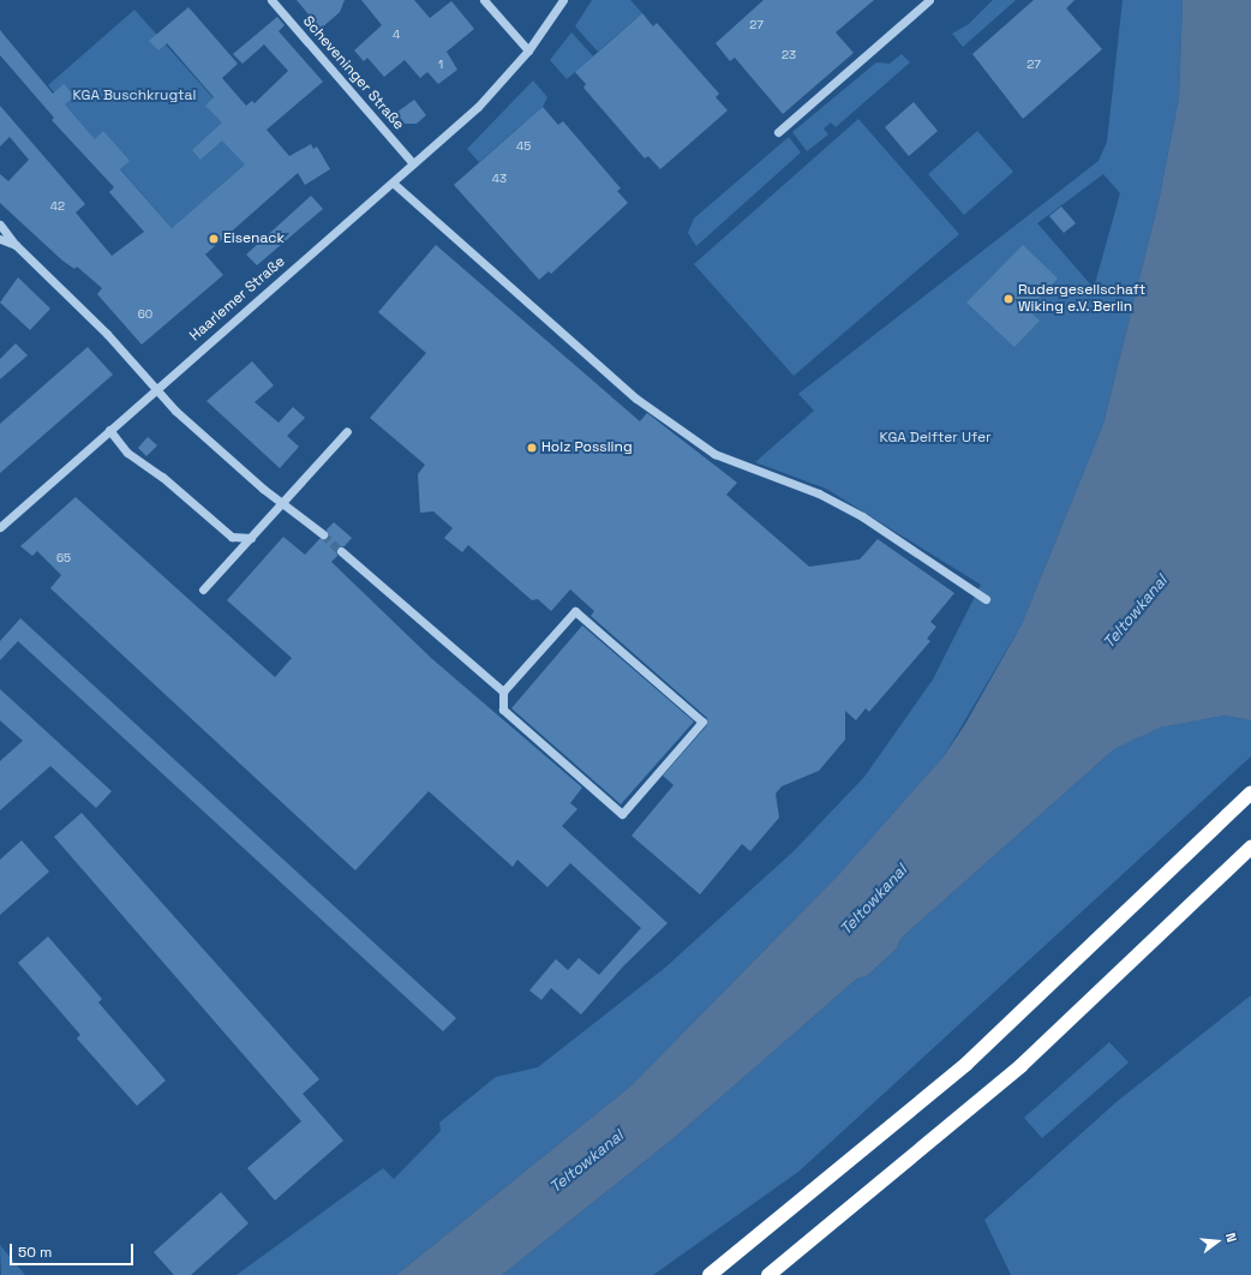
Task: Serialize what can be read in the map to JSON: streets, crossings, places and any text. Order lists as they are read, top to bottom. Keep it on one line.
{"streets":{"street":["Scheveninger Straße","Haarlemer Straße"]},"crossings":[["Scheveninger Straße","Haarlemer Straße"]],"water":["Teltowkanal"],"parks":["KGA Buschkrugtal","KGA Delfter Ufer"],"places":["Eisenack","Rudergesellschaft Wiking e.V. Berlin","Holz Possling"],"house_numbers":["27","4","23","1","27","45","43","42","60","65"],"scale_bar":"50 m","north":"right"}
